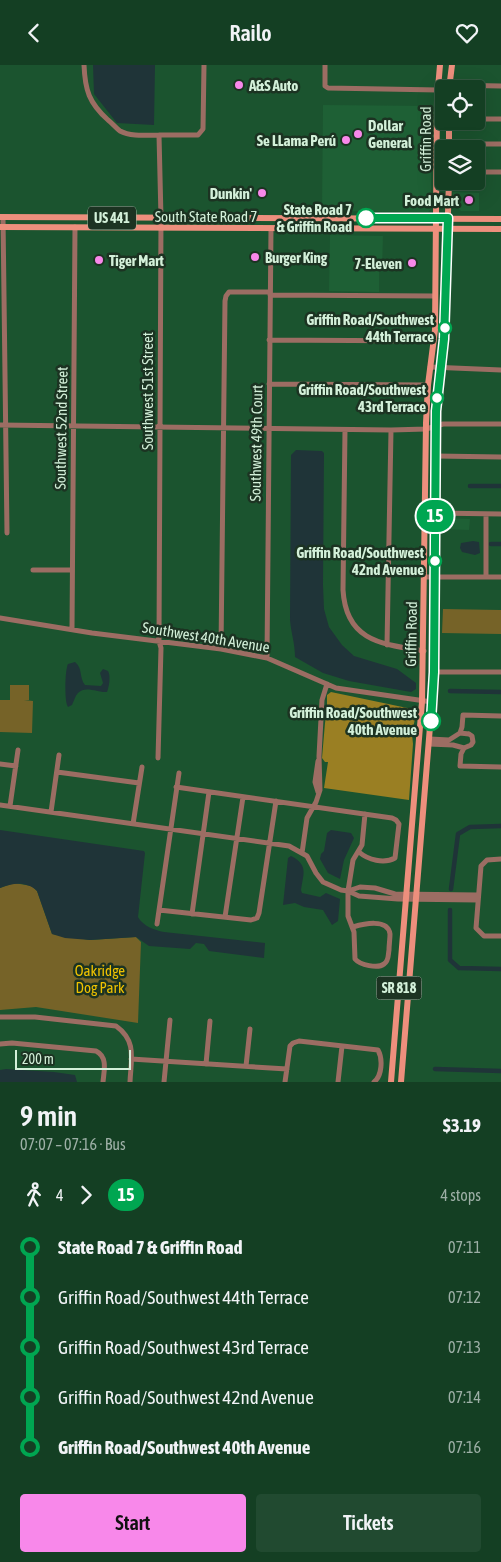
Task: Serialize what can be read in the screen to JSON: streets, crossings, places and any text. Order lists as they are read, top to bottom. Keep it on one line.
{"streets":{"main road":["Griffin Road","South State Road 7","US 441","SR 818"],"street":["Southwest 51st Street","Southwest 52nd Street","Southwest 49th Court","Southwest 40th Avenue"]},"crossings":[["Griffin Road","South State Road 7"],["Griffin Road","Southwest 40th Avenue"],["South State Road 7","Southwest 51st Street"],["South State Road 7","Southwest 52nd Street"],["South State Road 7","Southwest 49th Court"],["Southwest 51st Street","Southwest 40th Avenue"],["Southwest 52nd Street","Southwest 40th Avenue"],["Southwest 49th Court","Southwest 40th Avenue"]],"parks":["Oakridge Dog Park"],"places":["A&S Auto","Dollar General","Se LLama Perú","Dunkin'","Food Mart","State Road 7 & Griffin Road","Burger King","Tiger Mart","7-Eleven","Griffin Road/Southwest 44th Terrace","Griffin Road/Southwest 43rd Terrace","Griffin Road/Southwest 42nd Avenue","Griffin Road/Southwest 40th Avenue"],"lines":["bus line 15"],"scale_bar":"200 m","page":{"header":"Railo","on_map":"15","scale":"200 m","heading":["9 min","07:07 – 07:16 · Bus","$3.19"],"legs":["4","15","4 stops"],"list":[{"name":"State Road 7 & Griffin Road","value":"07:11"},{"name":"Griffin Road/Southwest 44th Terrace","value":"07:12"},{"name":"Griffin Road/Southwest 43rd Terrace","value":"07:13"},{"name":"Griffin Road/Southwest 42nd Avenue","value":"07:14"},{"name":"Griffin Road/Southwest 40th Avenue","value":"07:16"}],"buttons":["Start","Tickets"]}}
